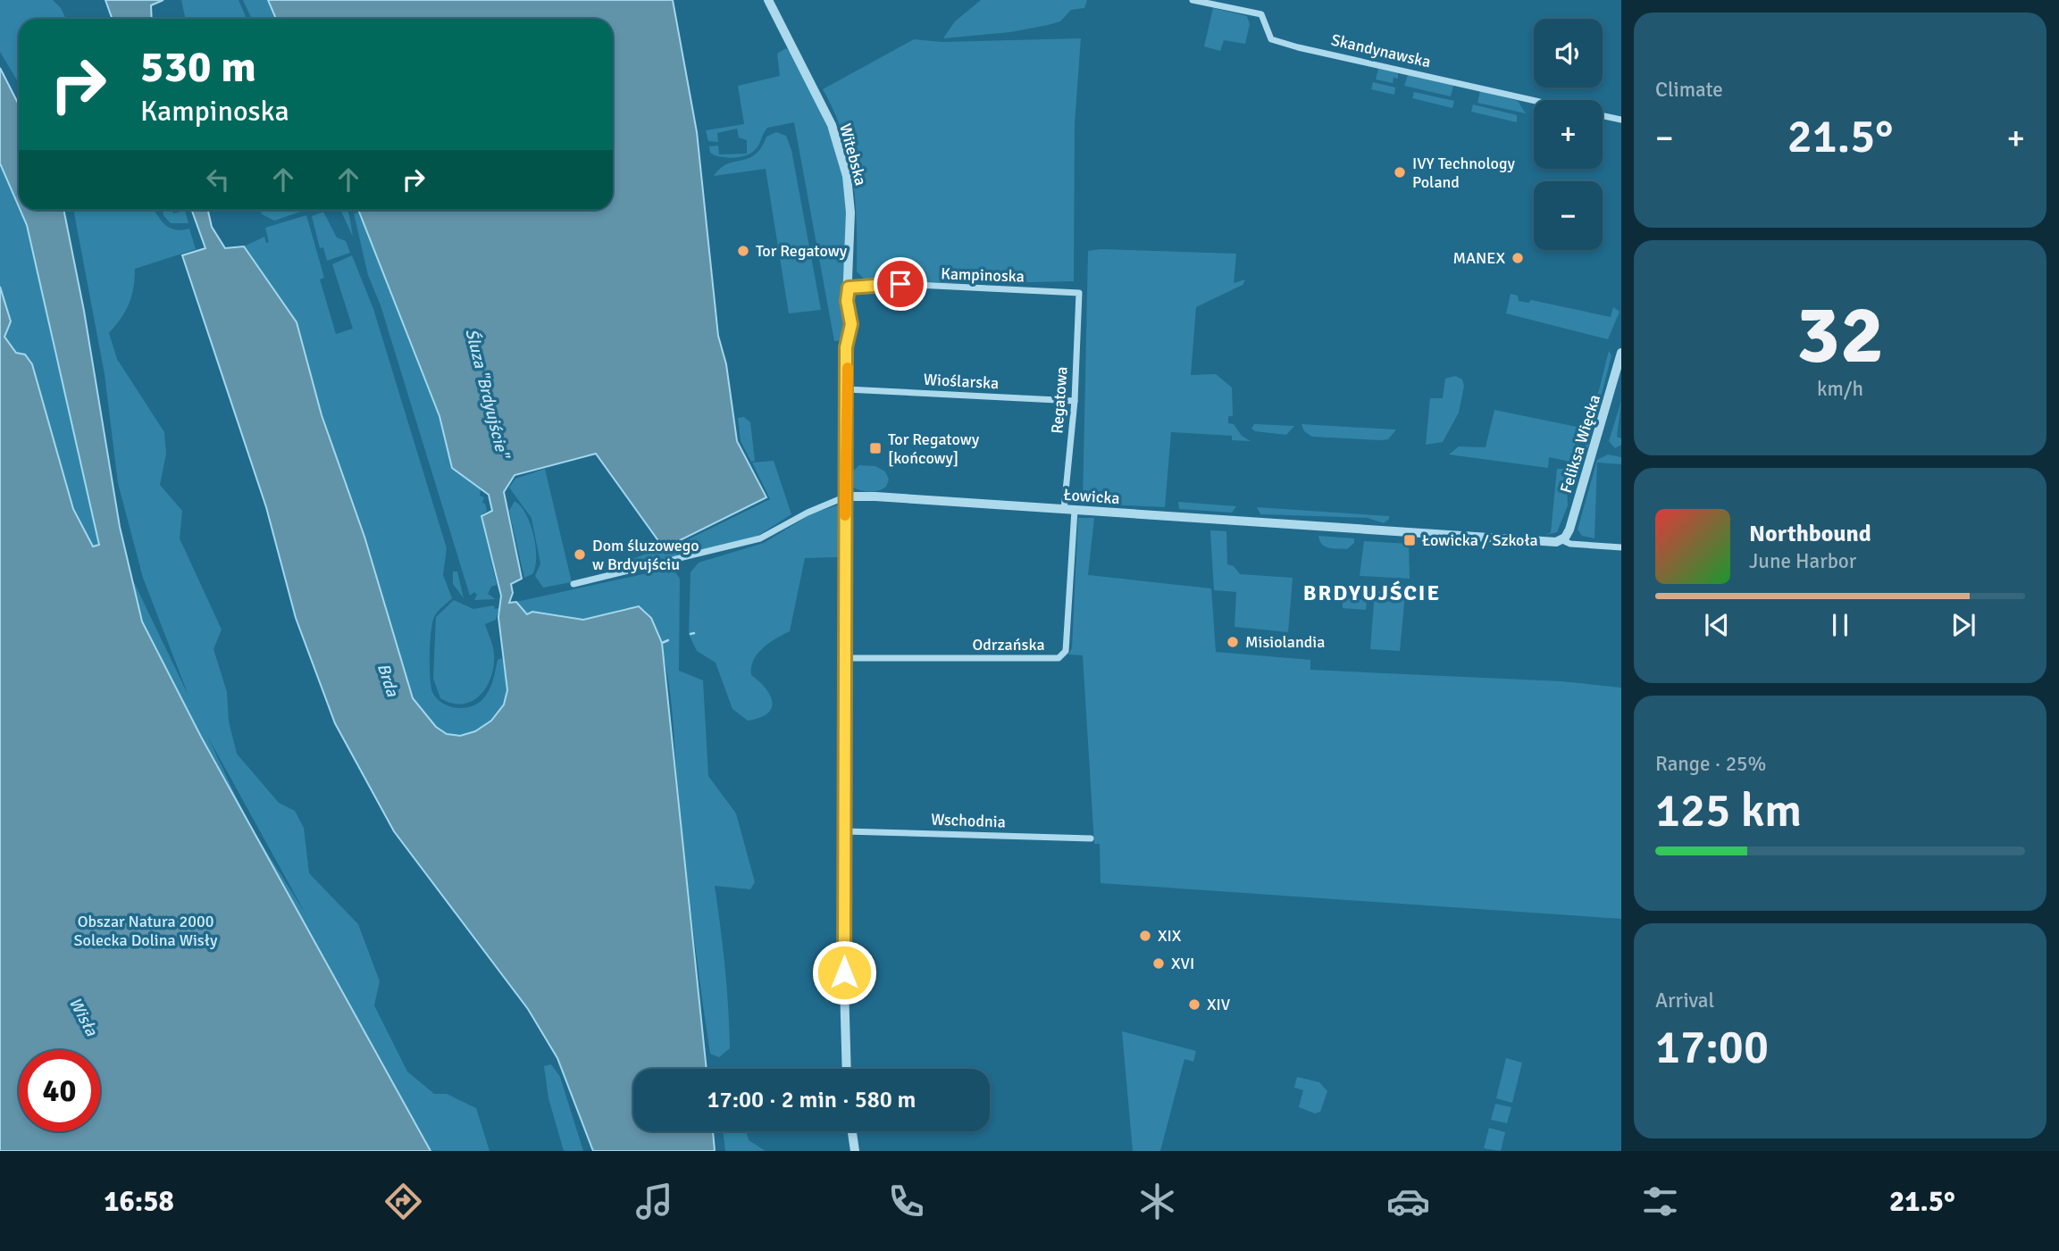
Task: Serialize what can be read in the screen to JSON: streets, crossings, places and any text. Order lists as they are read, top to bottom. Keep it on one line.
{"streets":{"street":["Skandynawska","Witebska","Kampinoska","Wioślarska","Regatowa","Feliksa Więcka","Łowicka","Odrzańska","Wschodnia"]},"crossings":[["Witebska","Kampinoska"],["Witebska","Wioślarska"],["Witebska","Łowicka"],["Witebska","Odrzańska"],["Witebska","Wschodnia"],["Kampinoska","Regatowa"],["Wioślarska","Regatowa"],["Regatowa","Łowicka"],["Feliksa Więcka","Łowicka"],["Łowicka","Odrzańska"]],"districts":["BRDYUJŚCIE"],"water":["Śluza \"Brdyujście\"","Brda","Wisła"],"parks":["Obszar Natura 2000 Solecka Dolina Wisły"],"places":{"other":["IVY Technology Poland","Tor Regatowy","MANEX","Dom śluzowego w Brdyujściu","Misiolandia","XIX","XVI","XIV"],"transit":["Tor Regatowy [końcowy]","Łowicka / Szkoła"]},"page":{"tile":["Climate",["32","km/h"],["Range · 25%","125 km"],["Arrival","17:00"]],"map_buttons":["+","−"],"turn":["530 m","Kampinoska"],"heat":["−","21.5°","+"],"song":["Northbound","June Harbor"],"limit":"40","trip":"17:00 · 2 min · 580 m","tabs":["16:58","21.5°"]}}
